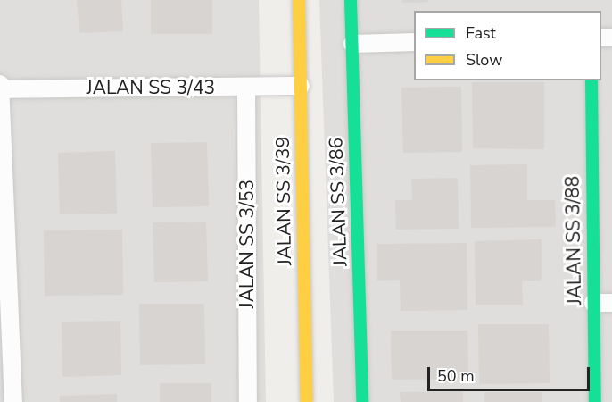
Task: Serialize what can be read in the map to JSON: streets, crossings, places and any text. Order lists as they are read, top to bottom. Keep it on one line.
{"streets":{"street":["JALAN SS 3/43","JALAN SS 3/39","JALAN SS 3/86","JALAN SS 3/88","JALAN SS 3/53"]},"crossings":[["JALAN SS 3/43","JALAN SS 3/39"],["JALAN SS 3/43","JALAN SS 3/53"]],"legend":["Fast","Slow"],"scale_bar":"50 m"}
